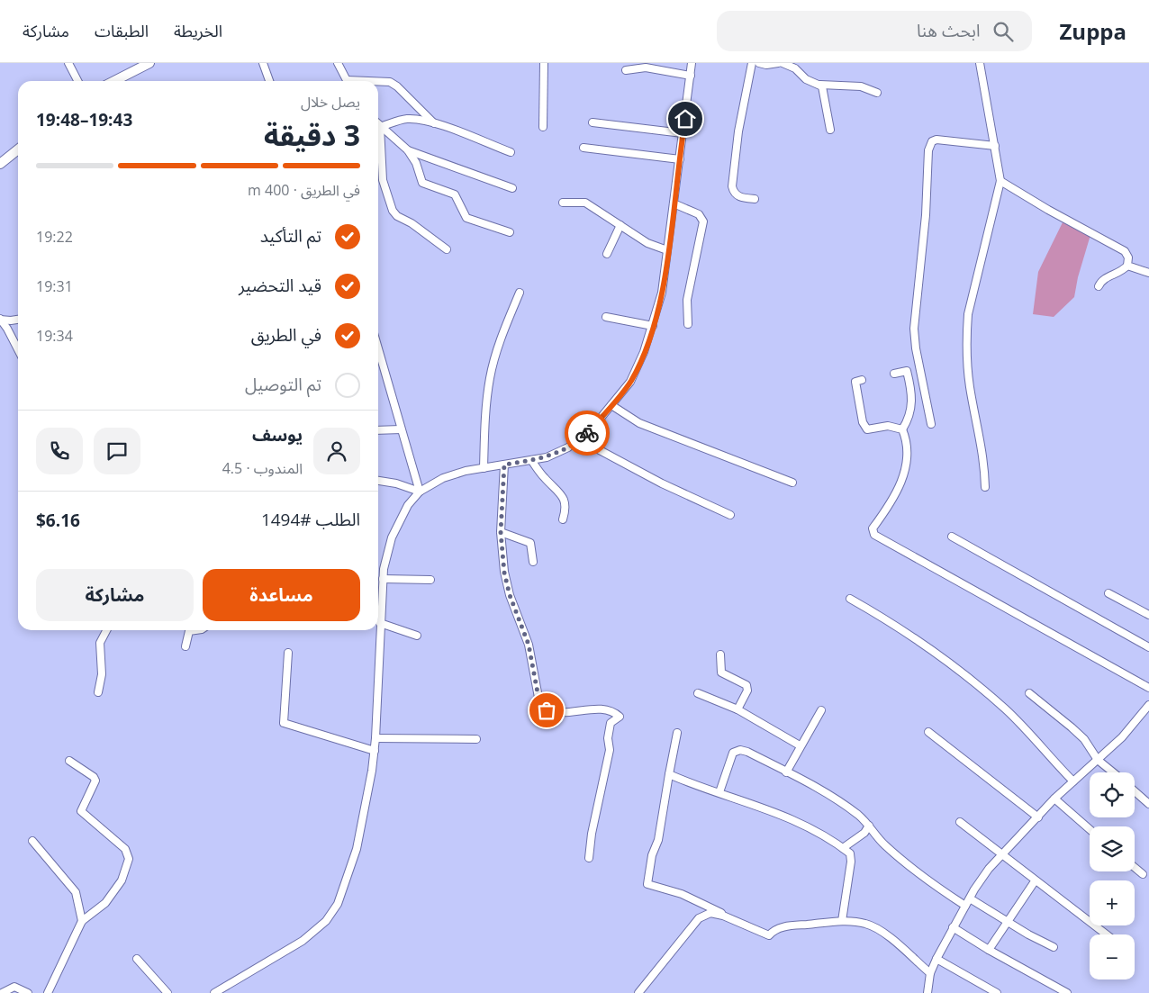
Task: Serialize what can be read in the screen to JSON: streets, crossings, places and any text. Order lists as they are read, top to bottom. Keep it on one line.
{"page":{"header":"Zuppa","search":"ابحث هنا","nav":["الخريطة","الطبقات","مشاركة"],"heading":["3 دقيقة","يصل خلال","19:43–19:48"],"panel":["يوسف","المندوب · 4.5","الطلب #1494","$6.16"],"bar":"في الطريق · 400 m","list":[["تم التأكيد","19:22"],["قيد التحضير","19:31"],["في الطريق","19:34"],"تم التوصيل"],"buttons":["مساعدة","مشاركة"],"map_buttons":["+","−"]}}
